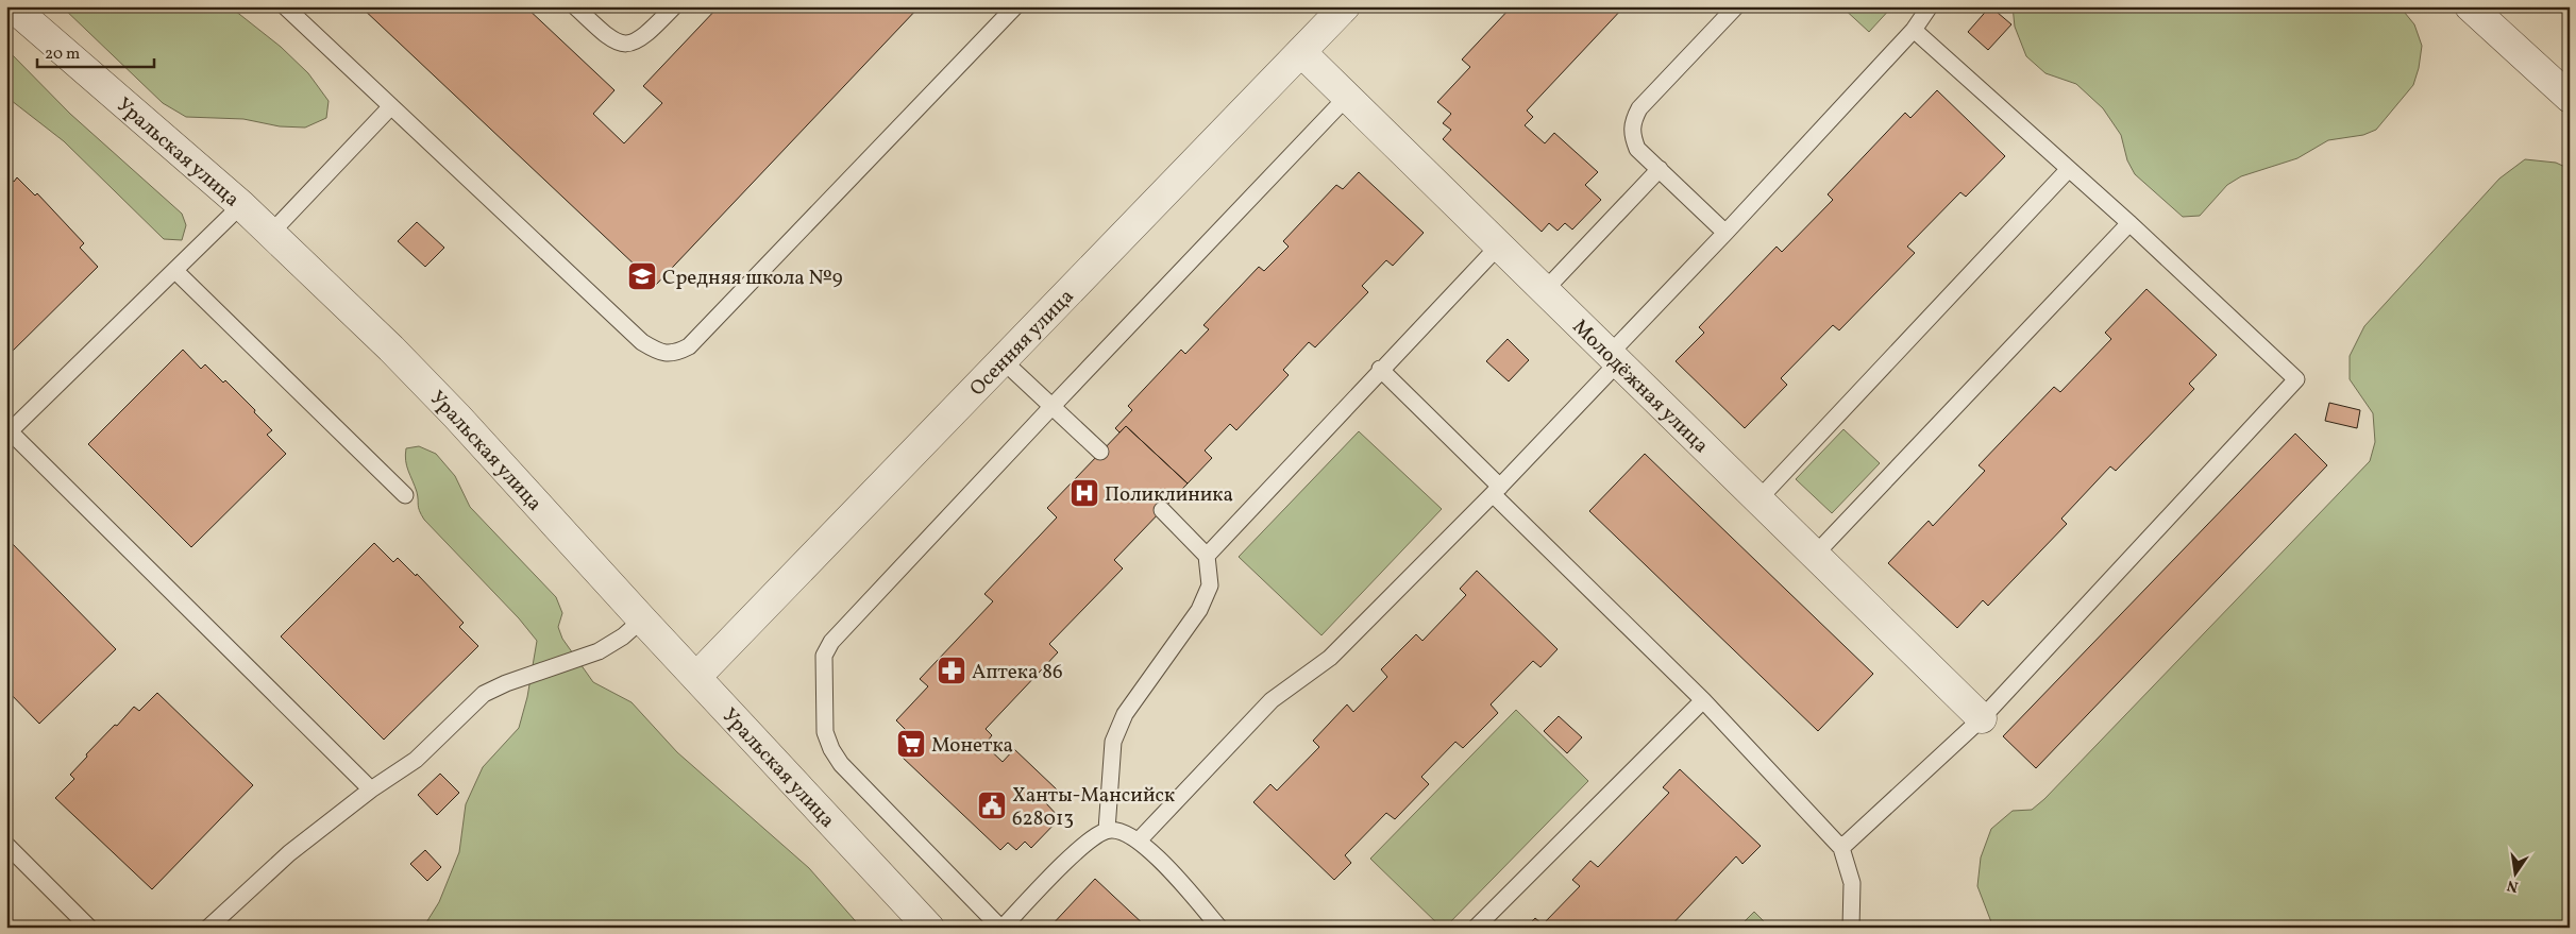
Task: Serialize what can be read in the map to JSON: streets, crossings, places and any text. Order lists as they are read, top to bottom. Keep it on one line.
{"streets":{"street":["Уральская улица","Осенняя улица","Молодёжная улица"]},"crossings":[["Уральская улица","Осенняя улица"],["Осенняя улица","Молодёжная улица"]],"places":{"school or university":["Средняя школа №9"],"hospital":["Поликлиника"],"pharmacy":["Аптека 86"],"supermarket":["Монетка"],"public building":["Ханты-Мансийск 628013"]},"scale_bar":"20 m","north":"bottom"}
